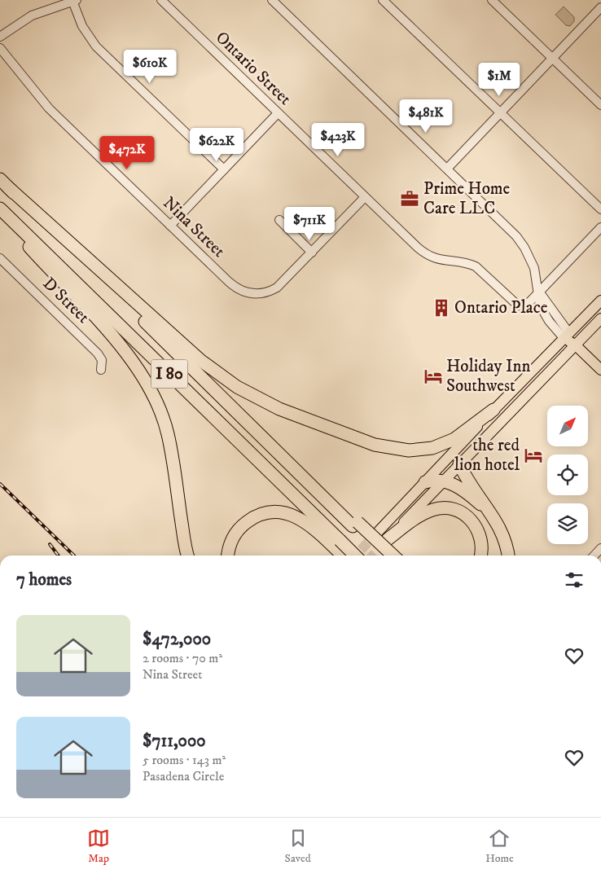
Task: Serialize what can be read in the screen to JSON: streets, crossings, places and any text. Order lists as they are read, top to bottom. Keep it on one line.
{"streets":{"highway":["I 80"],"street":["Ontario Street","Nina Street","D Street"]},"places":{"office":["Prime Home Care LLC"],"building":["Ontario Place"],"hotel":["Holiday Inn Southwest","the red lion hotel"]},"north":"top right","page":{"price":["$610K","$1M","$481K","$423K","$622K","$472K","$711K"],"heading":"7 homes","list":[{"name":"$472,000","note":"2 rooms · 70 m² · Nina Street"},{"name":"$711,000","note":"5 rooms · 143 m² · Pasadena Circle"}],"tabs":["Map","Saved","Home"]}}
